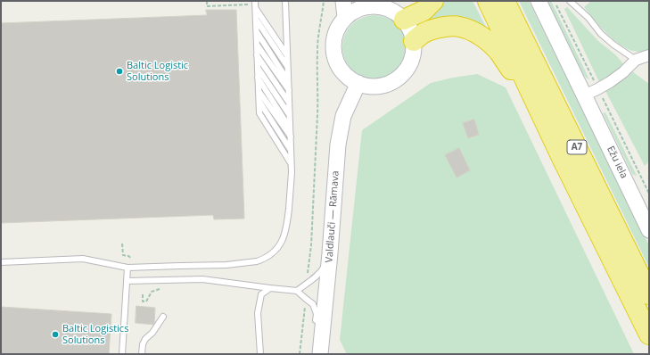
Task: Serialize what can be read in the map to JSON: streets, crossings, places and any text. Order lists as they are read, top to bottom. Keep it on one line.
{"streets":{"highway":["A7"],"main road":["Ežu iela","Valdlauči — Rāmava"]},"places":["Baltic Logistic Solutions","Baltic Logistics Solutions"]}
